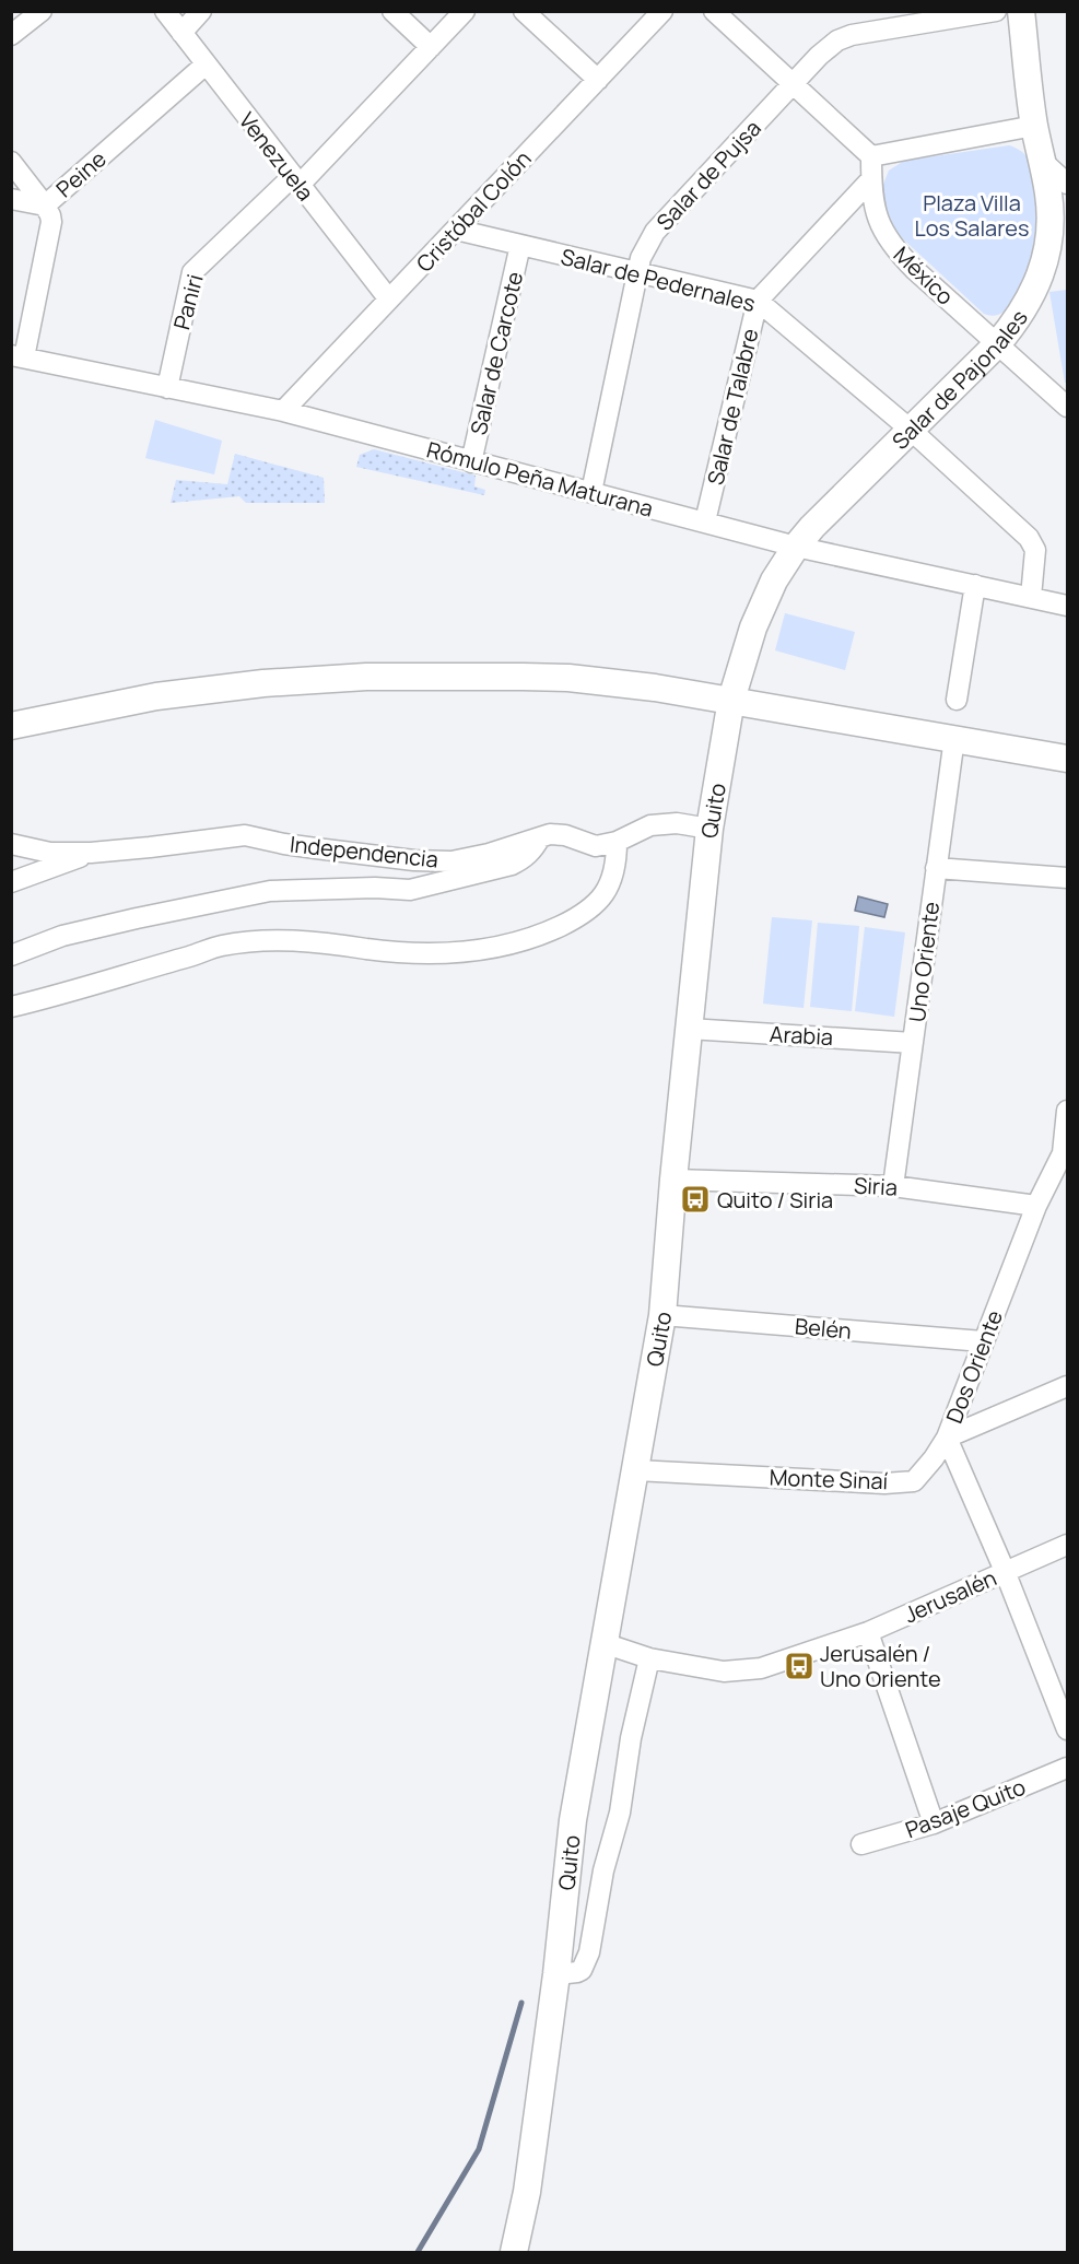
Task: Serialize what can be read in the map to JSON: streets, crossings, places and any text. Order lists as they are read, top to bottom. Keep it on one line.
{"streets":{"main road":["Salar de Pajonales","Quito"],"street":["Venezuela","Peine","Salar de Pujsa","Cristóbal Colón","México","Salar de Pedernales","Paniri","Salar de Carcote","Salar de Talabre","Rómulo Peña Maturana","Independencia","Uno Oriente","Arabia","Siria","Belén","Dos Oriente","Monte Sinaí","Jerusalén","Pasaje Quito"]},"crossings":[["Venezuela","Peine"],["Venezuela","Cristóbal Colón"],["Venezuela","Paniri"],["Peine","Rómulo Peña Maturana"],["Salar de Pujsa","Salar de Pedernales"],["Salar de Pujsa","Rómulo Peña Maturana"],["Cristóbal Colón","Salar de Pedernales"],["Cristóbal Colón","Rómulo Peña Maturana"],["México","Salar de Pajonales"],["México","Salar de Talabre"],["Salar de Pedernales","Salar de Carcote"],["Salar de Pedernales","Salar de Pajonales"],["Salar de Pedernales","Salar de Talabre"],["Salar de Pedernales","Rómulo Peña Maturana"],["Paniri","Rómulo Peña Maturana"],["Salar de Carcote","Rómulo Peña Maturana"],["Salar de Pajonales","Rómulo Peña Maturana"],["Salar de Pajonales","Quito"],["Salar de Talabre","Rómulo Peña Maturana"],["Quito","Independencia"],["Quito","Arabia"],["Quito","Siria"],["Quito","Belén"],["Quito","Monte Sinaí"],["Quito","Jerusalén"],["Uno Oriente","Arabia"],["Uno Oriente","Siria"],["Siria","Dos Oriente"],["Belén","Dos Oriente"],["Dos Oriente","Monte Sinaí"],["Dos Oriente","Jerusalén"]],"parks":["Plaza Villa Los Salares"],"places":{"bus stop":["Quito / Siria","Jerusalén / Uno Oriente"]}}
